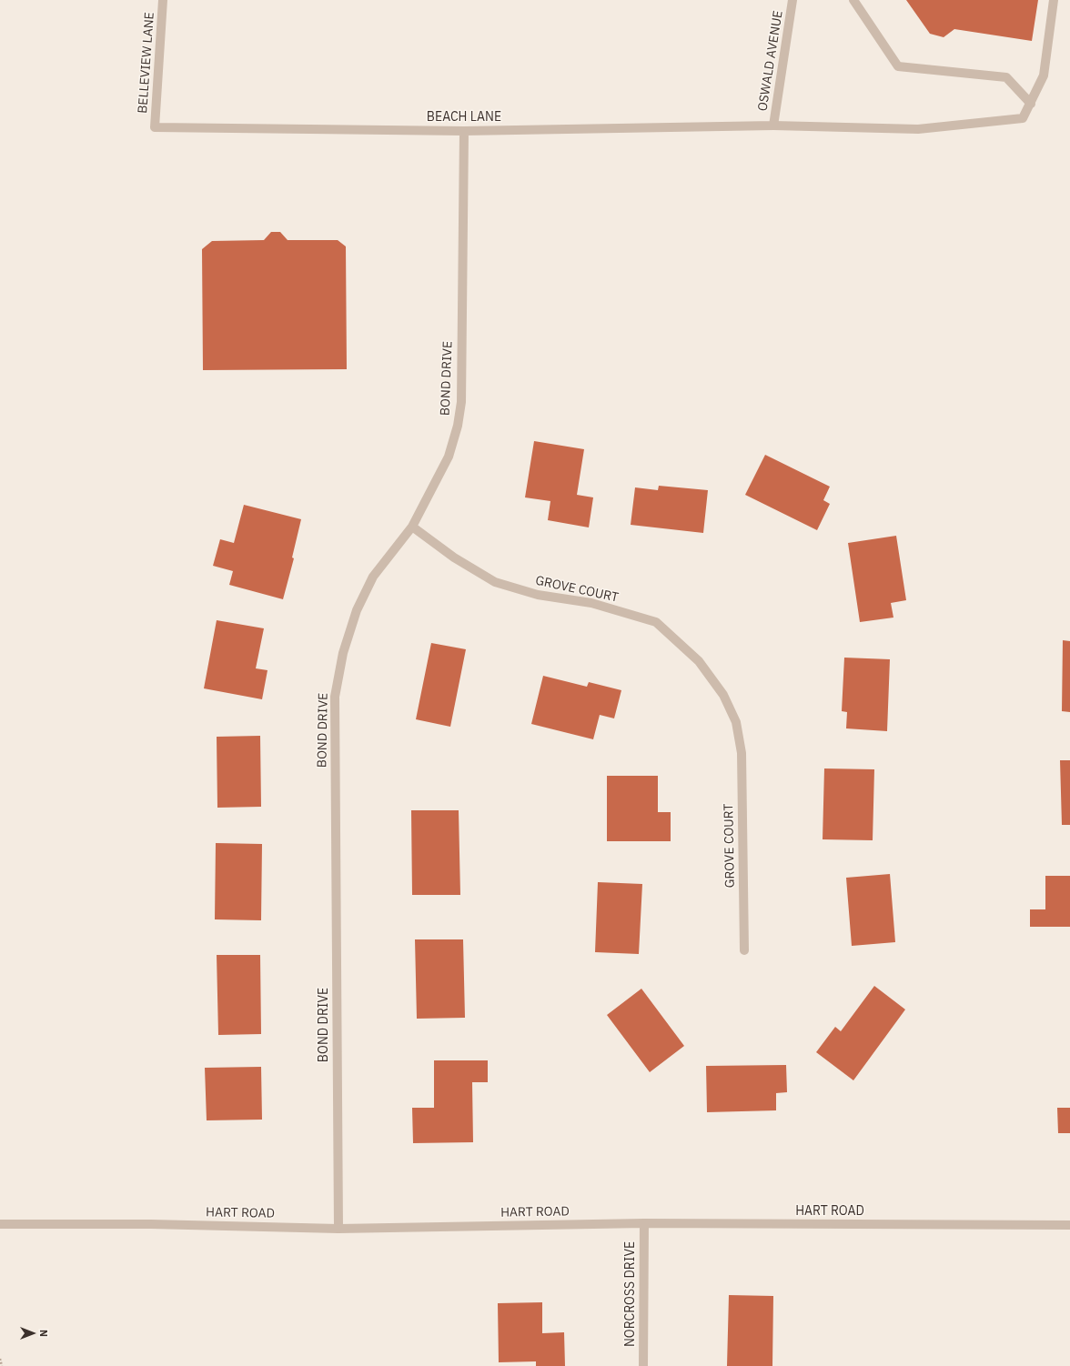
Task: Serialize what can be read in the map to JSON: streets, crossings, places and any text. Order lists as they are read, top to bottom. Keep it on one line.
{"streets":{"street":["OSWALD AVENUE","BELLEVIEW LANE","BEACH LANE","BOND DRIVE","GROVE COURT","HART ROAD","NORCROSS DRIVE"]},"crossings":[["OSWALD AVENUE","BEACH LANE"],["BELLEVIEW LANE","BEACH LANE"],["BEACH LANE","BOND DRIVE"],["BOND DRIVE","GROVE COURT"],["BOND DRIVE","HART ROAD"],["HART ROAD","NORCROSS DRIVE"]],"north":"right"}
